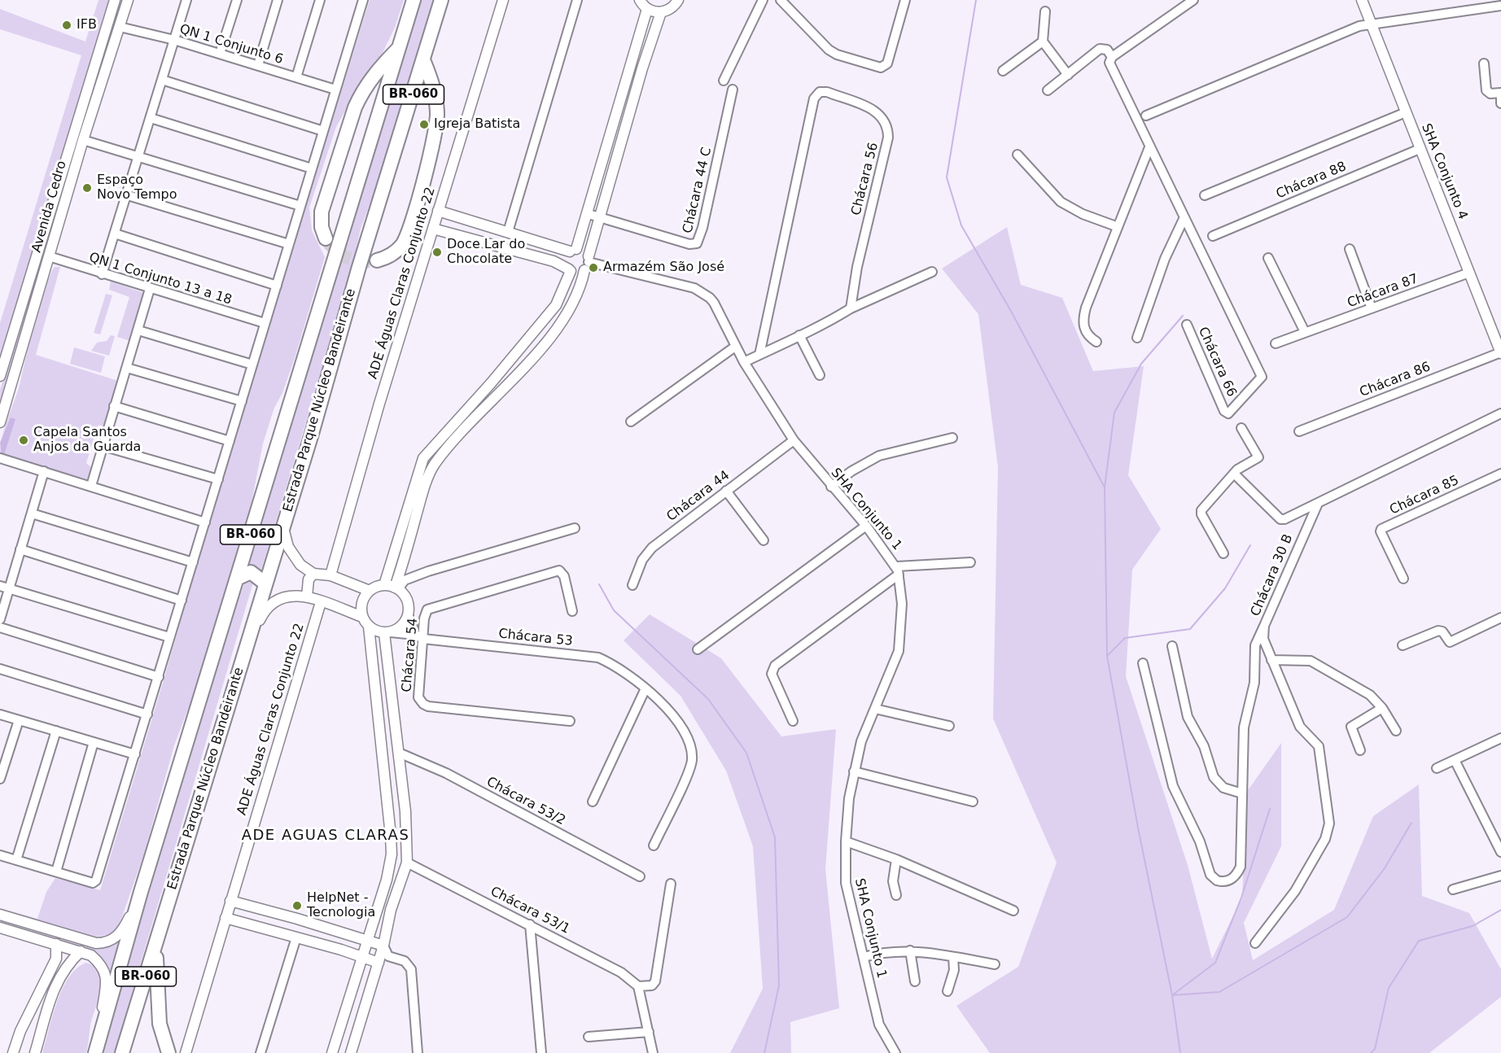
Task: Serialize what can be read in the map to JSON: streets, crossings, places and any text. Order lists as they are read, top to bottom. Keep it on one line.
{"streets":{"highway":["BR-060","Estrada Parque Núcleo Bandeirante"],"street":["QN 1 Conjunto 6","SHA Conjunto 4","Chácara 56","Chácara 88","Chácara 44 C","Avenida Cedro","QN 1 Conjunto 13 a 18","ADE Águas Claras Conjunto 22","Chácara 87","Chácara 66","Chácara 86","Chácara 85","Chácara 44","SHA Conjunto 1","Chácara 30 B","Chácara 53","Chácara 54","Chácara 53/2","Chácara 53/1"]},"crossings":[["QN 1 Conjunto 6","Avenida Cedro"],["SHA Conjunto 4","Chácara 88"],["SHA Conjunto 4","Chácara 87"],["SHA Conjunto 4","Chácara 86"],["Avenida Cedro","QN 1 Conjunto 13 a 18"],["Chácara 44","SHA Conjunto 1"],["Chácara 53","Chácara 54"]],"districts":["ADE AGUAS CLARAS"],"places":["IFB","Igreja Batista","Espaço Novo Tempo","Doce Lar do Chocolate","Armazém São José","Capela Santos Anjos da Guarda","HelpNet - Tecnologia"]}
